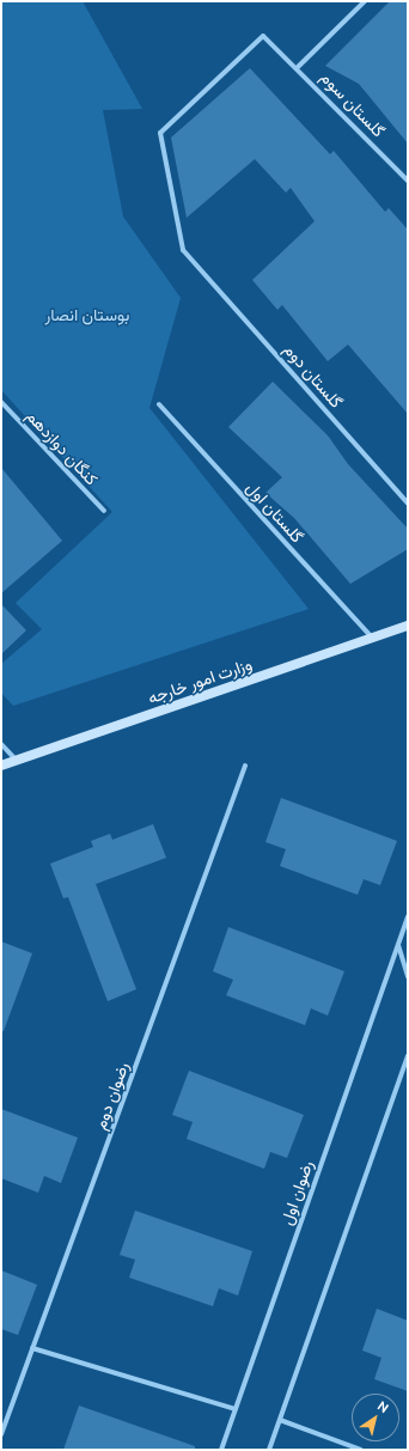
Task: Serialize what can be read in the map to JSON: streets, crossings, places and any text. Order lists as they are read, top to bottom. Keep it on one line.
{"streets":{"main road":["وزارت امور خارجه"],"street":["گلستان سوم","گلستان دوم","کنگان دوازدهم","گلستان اول","رضوان دوم","رضوان اول"]},"crossings":[["گلستان سوم","گلستان دوم"],["گلستان اول","وزارت امور خارجه"]],"parks":["بوستان انصار"],"north":"top right"}
